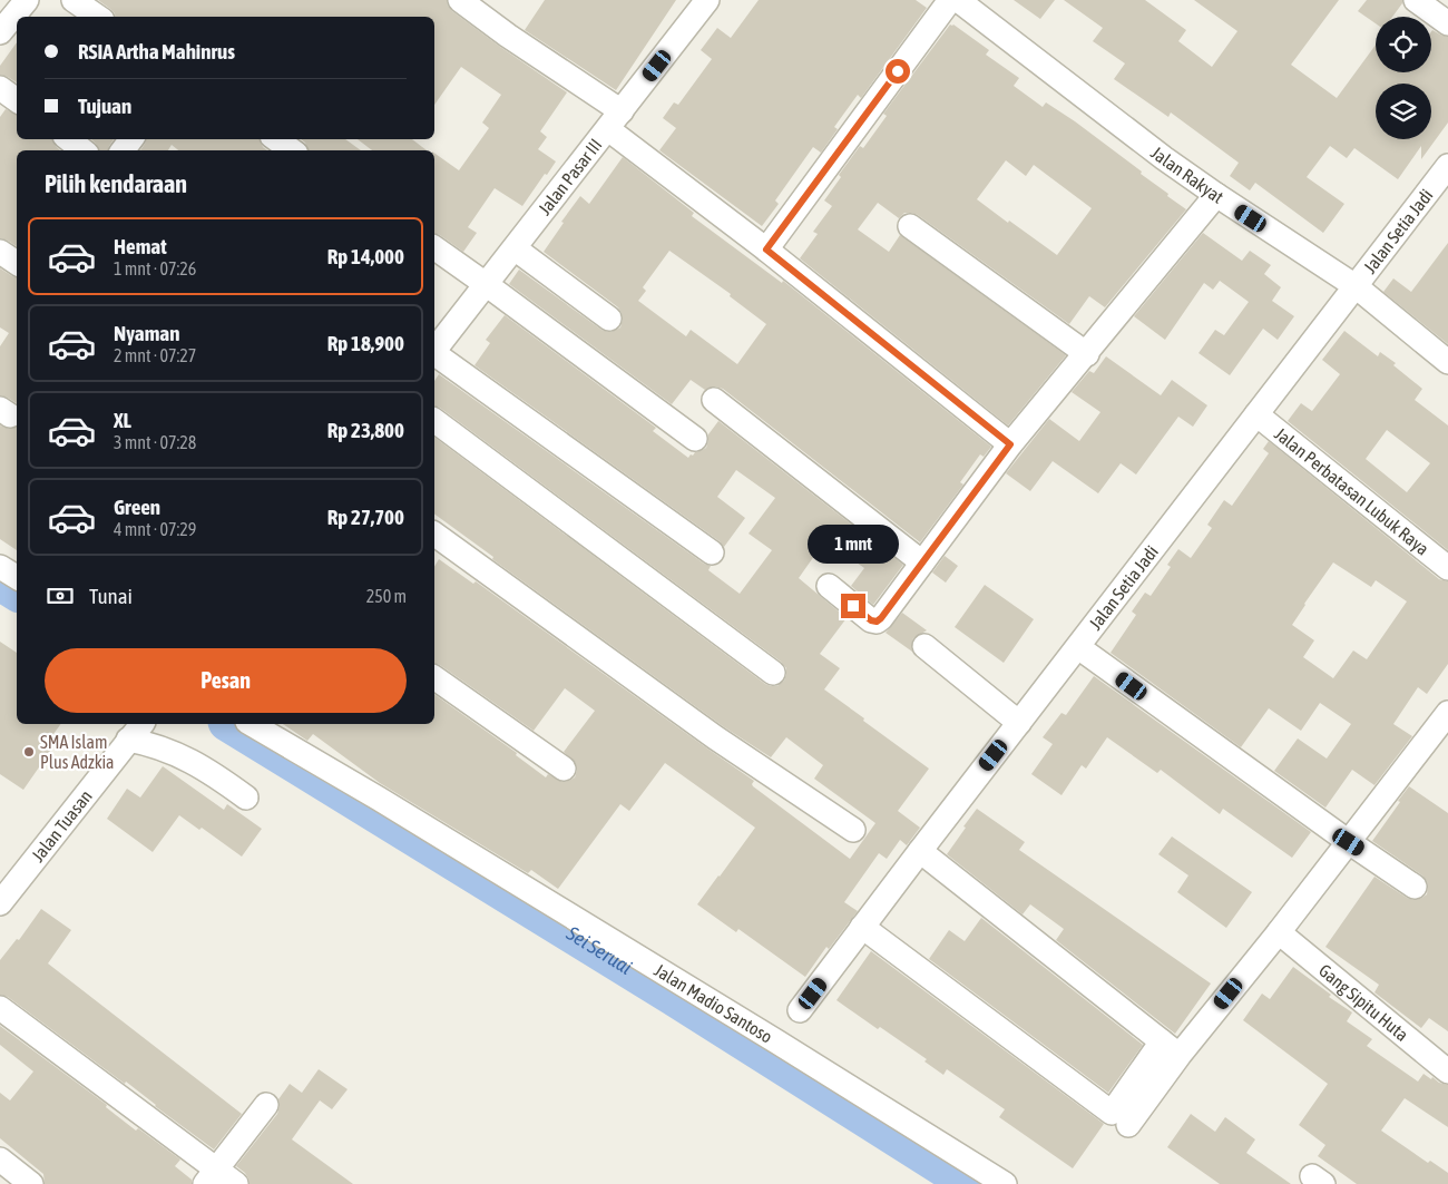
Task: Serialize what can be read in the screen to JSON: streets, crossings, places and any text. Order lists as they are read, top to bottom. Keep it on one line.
{"streets":{"street":["Jalan Rakyat","Jalan Pasar III","Jalan Setia Jadi","Jalan Perbatasan Lubuk Raya","Jalan Tuasan","Jalan Madio Santoso","Gang Sipitu Huta"]},"crossings":[["Jalan Rakyat","Jalan Setia Jadi"],["Jalan Setia Jadi","Jalan Perbatasan Lubuk Raya"]],"water":["Sei Seruai"],"places":["SMA Islam Plus Adzkia"],"page":{"banner":["RSIA Artha Mahinrus","Tujuan"],"heading":"Pilih kendaraan","list":[{"name":"Hemat","note":"1 mnt · 07:26","value":"Rp 14,000"},{"name":"Nyaman","note":"2 mnt · 07:27","value":"Rp 18,900"},{"name":"XL","note":"3 mnt · 07:28","value":"Rp 23,800"},{"name":"Green","note":"4 mnt · 07:29","value":"Rp 27,700"}],"bubble":"1 mnt","pay":["Tunai","250 m"],"buttons":"Pesan"}}
